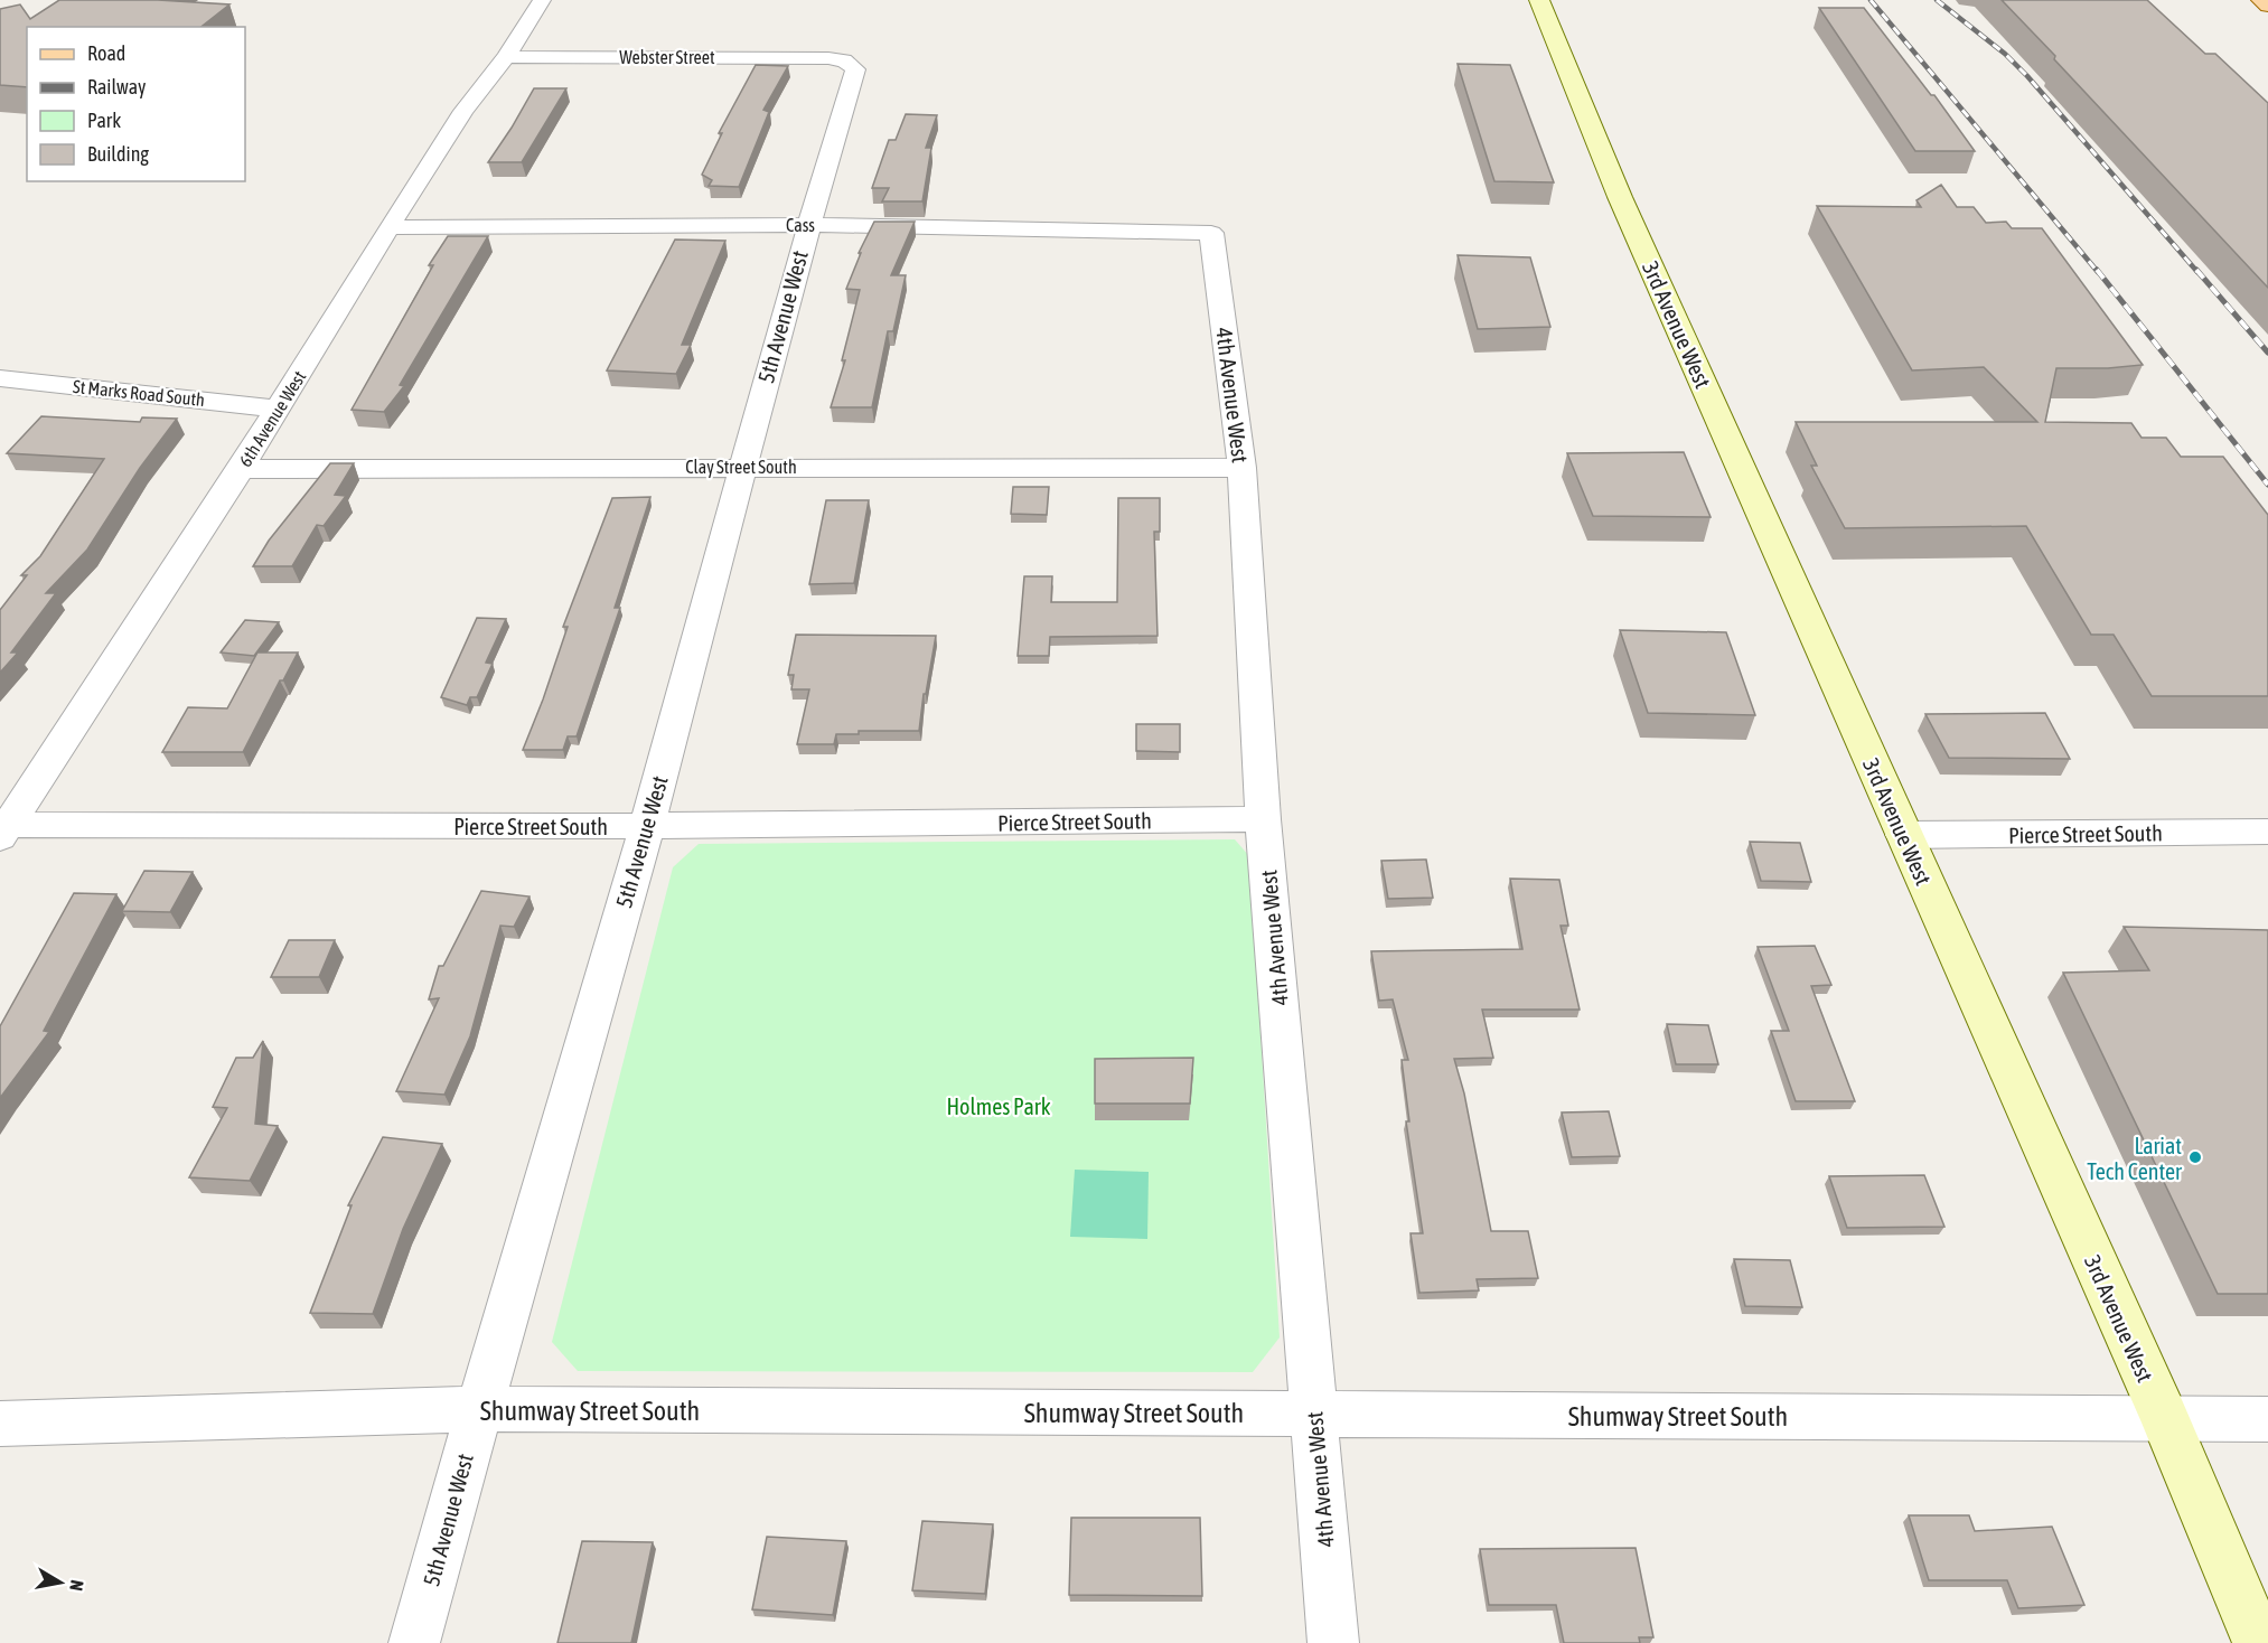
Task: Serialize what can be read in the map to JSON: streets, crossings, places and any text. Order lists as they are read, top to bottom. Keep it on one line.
{"streets":{"street":["Webster Street","Cass","5th Avenue West","3rd Avenue West","St Marks Road South","4th Avenue West","6th Avenue West","Clay Street South","Pierce Street South","Shumway Street South"]},"crossings":[["Webster Street","5th Avenue West"],["Webster Street","6th Avenue West"],["Cass","5th Avenue West"],["Cass","4th Avenue West"],["Cass","6th Avenue West"],["5th Avenue West","Clay Street South"],["5th Avenue West","Pierce Street South"],["5th Avenue West","Shumway Street South"],["3rd Avenue West","Pierce Street South"],["3rd Avenue West","Shumway Street South"],["St Marks Road South","6th Avenue West"],["4th Avenue West","Clay Street South"],["4th Avenue West","Pierce Street South"],["4th Avenue West","Shumway Street South"],["6th Avenue West","Clay Street South"],["6th Avenue West","Pierce Street South"]],"parks":["Holmes Park"],"places":["Lariat Tech Center"],"legend":["Road","Railway","Park","Building"],"north":"right"}
